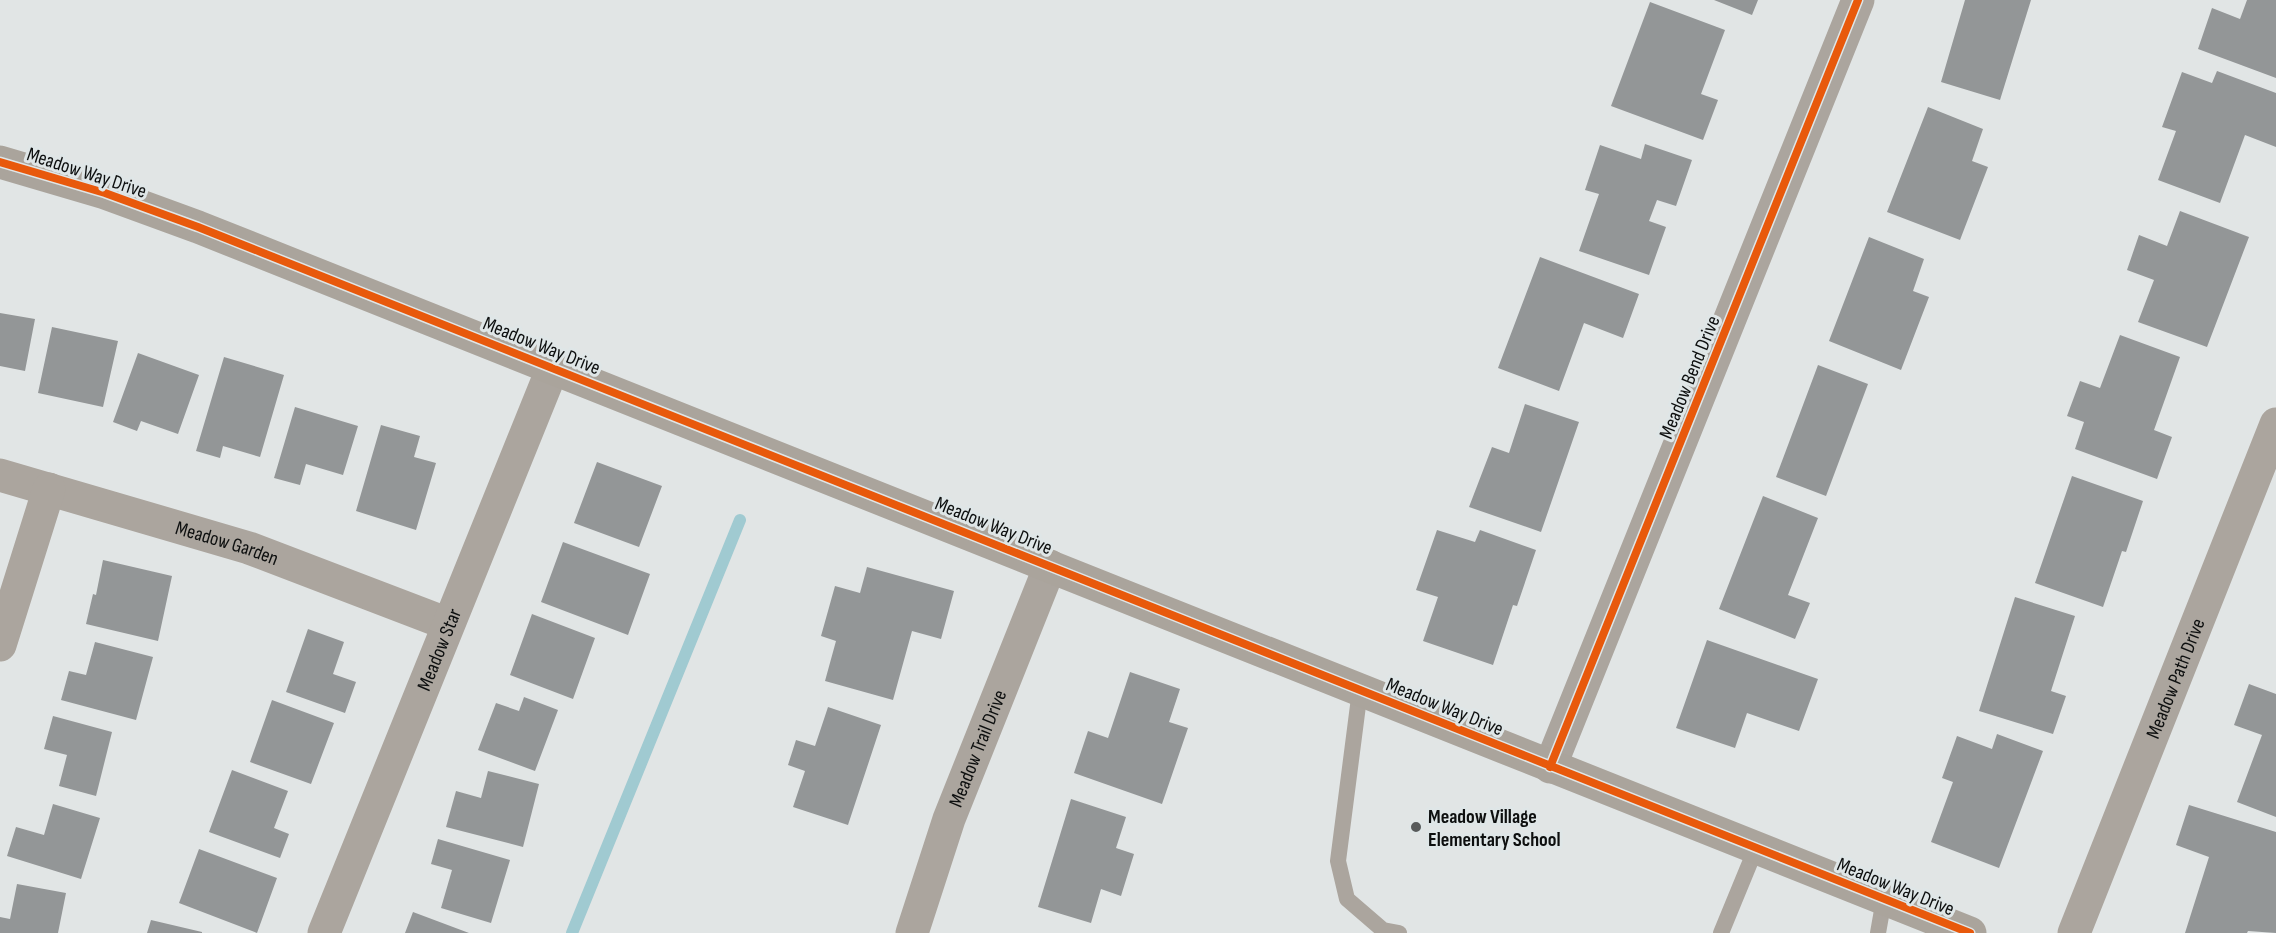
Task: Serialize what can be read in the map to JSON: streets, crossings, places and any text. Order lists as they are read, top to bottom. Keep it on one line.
{"streets":{"street":["Meadow Way Drive","Meadow Bend Drive","Meadow Garden","Meadow Star","Meadow Path Drive","Meadow Trail Drive"]},"crossings":[["Meadow Way Drive","Meadow Bend Drive"],["Meadow Way Drive","Meadow Star"],["Meadow Way Drive","Meadow Trail Drive"],["Meadow Garden","Meadow Star"]],"places":["Meadow Village Elementary School"]}
